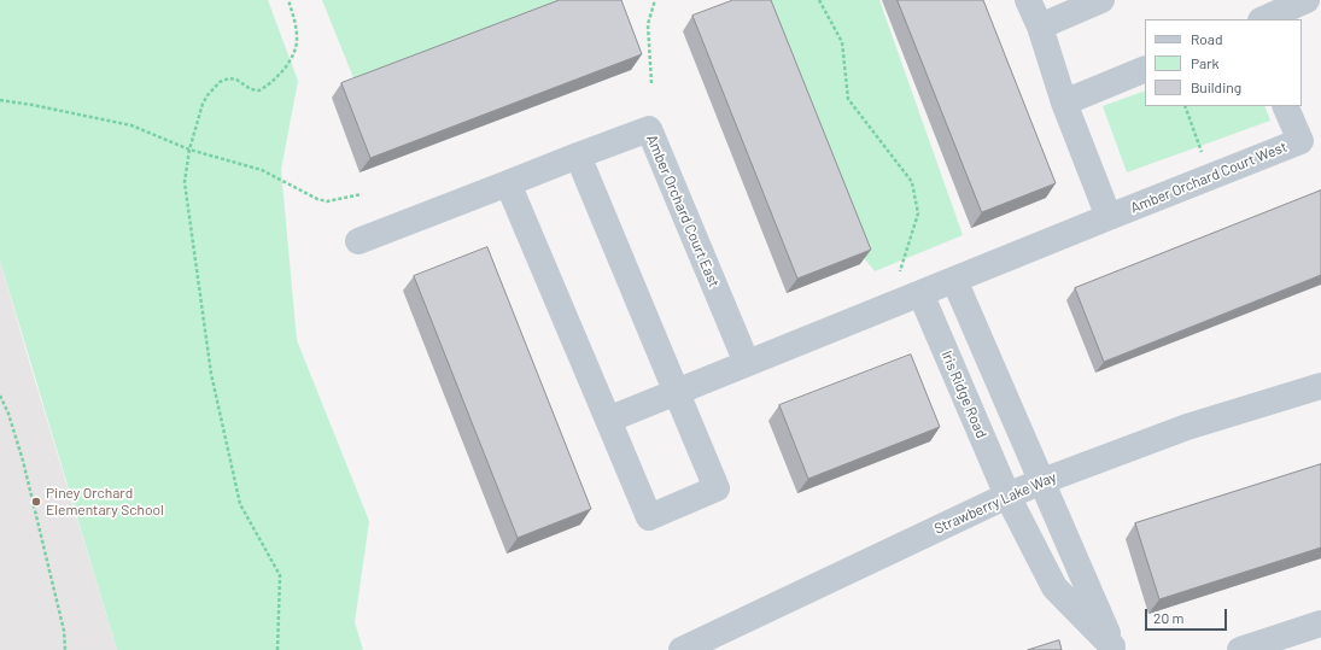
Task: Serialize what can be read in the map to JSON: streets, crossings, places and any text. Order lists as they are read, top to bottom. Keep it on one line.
{"streets":{"street":["Amber Orchard Court West","Amber Orchard Court East","Iris Ridge Road","Strawberry Lake Way"]},"crossings":[["Iris Ridge Road","Strawberry Lake Way"]],"places":["Piney Orchard Elementary School"],"legend":["Road","Park","Building"],"scale_bar":"20 m"}
